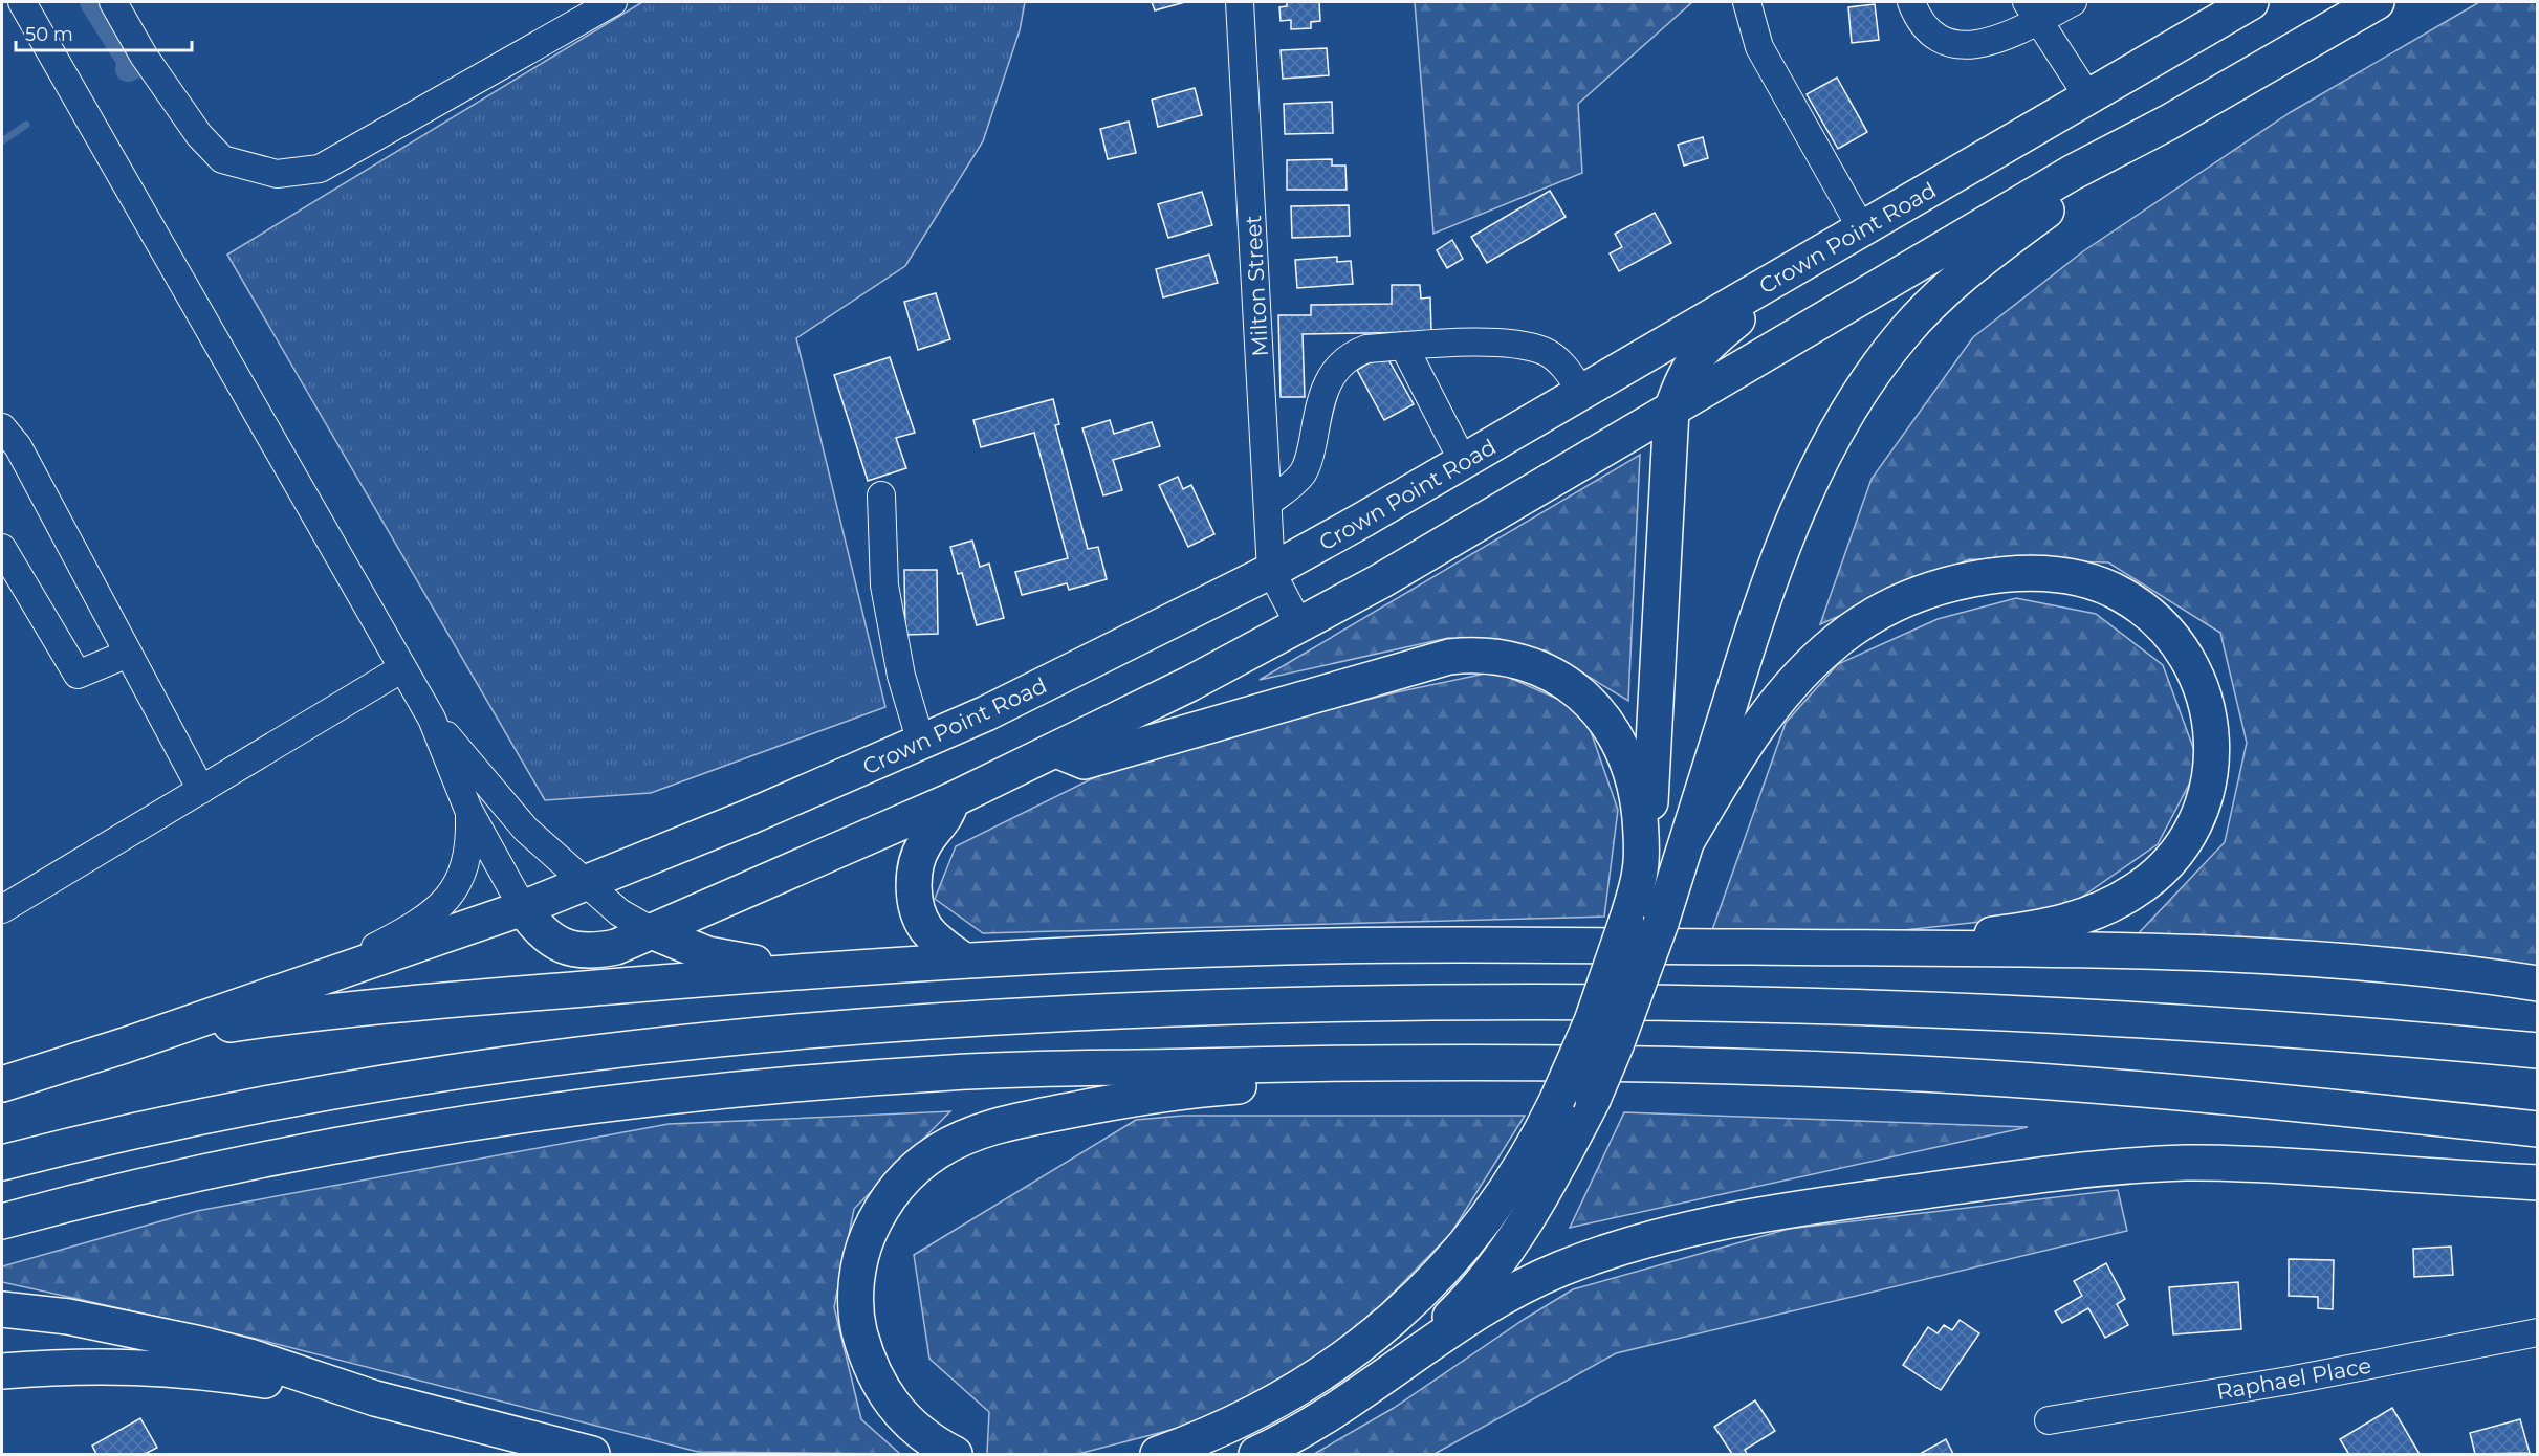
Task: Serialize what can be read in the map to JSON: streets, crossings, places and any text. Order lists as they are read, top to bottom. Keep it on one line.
{"streets":{"highway":["Crown Point Road"],"street":["Milton Street","Raphael Place"]},"crossings":[["Crown Point Road","Milton Street"]],"scale_bar":"50 m"}
